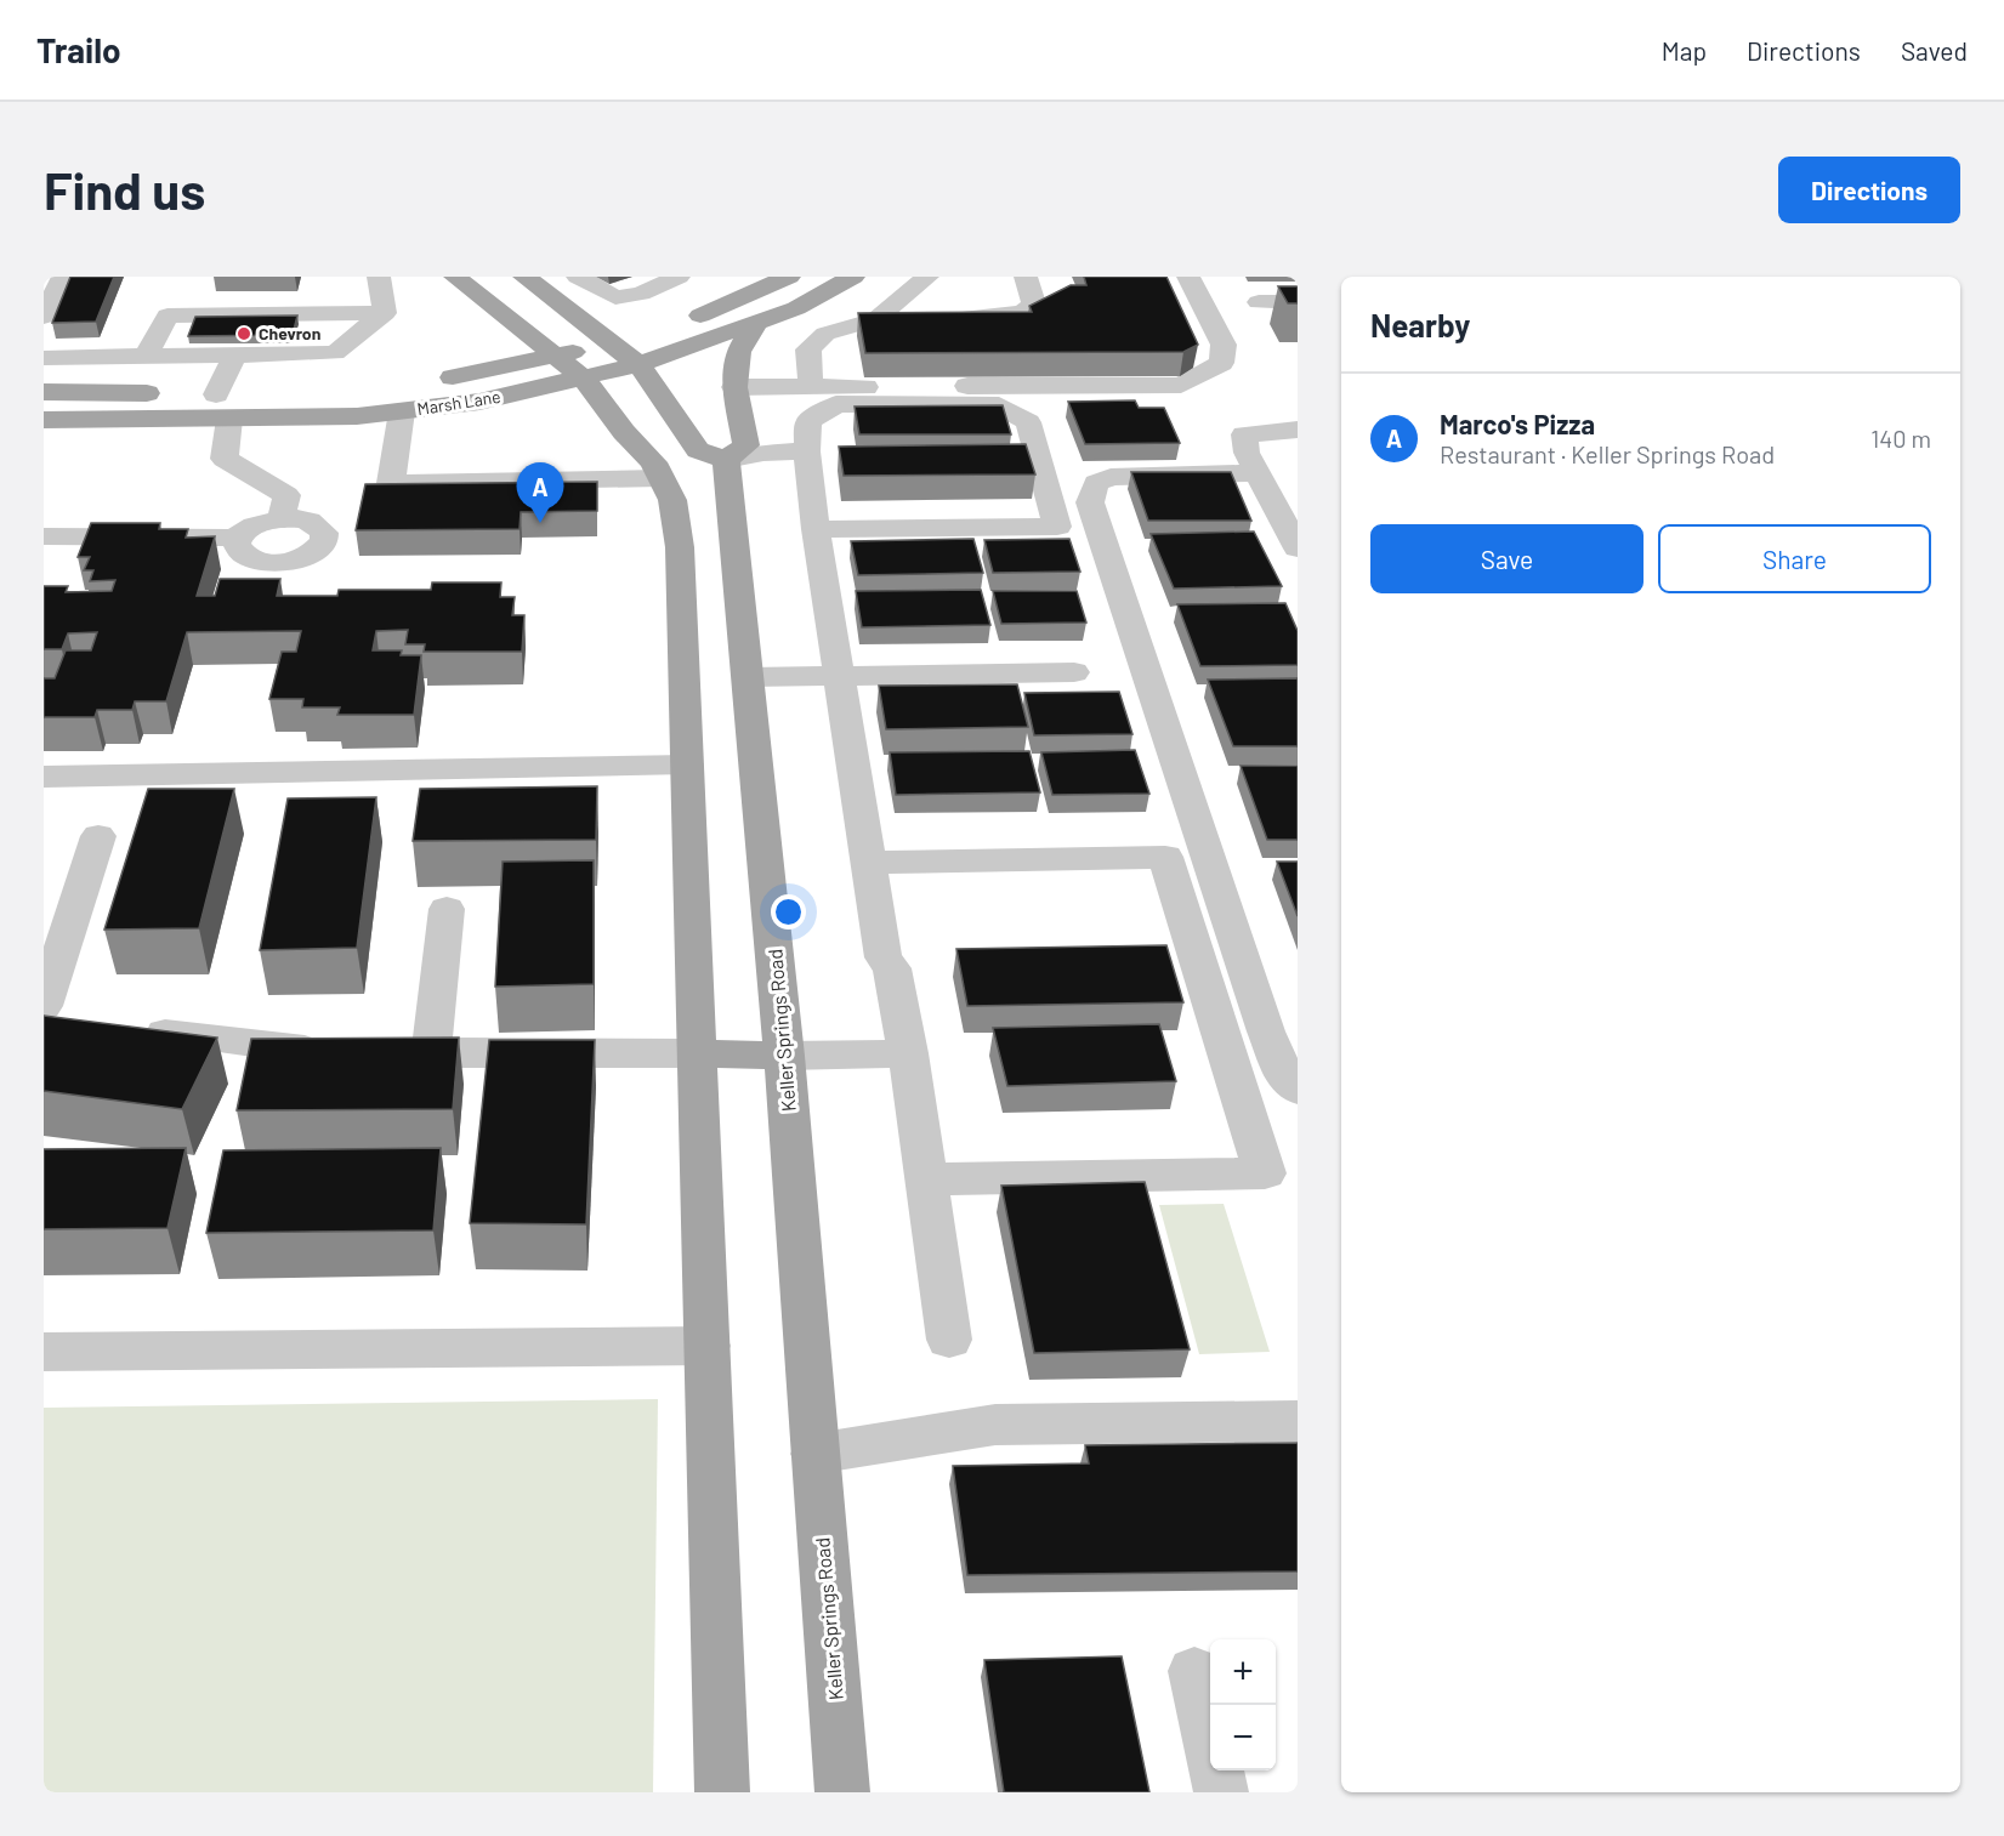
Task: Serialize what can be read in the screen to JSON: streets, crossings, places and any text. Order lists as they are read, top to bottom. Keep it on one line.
{"streets":{"main road":["Marsh Lane","Keller Springs Road"]},"places":["Chevron"],"page":{"header":"Trailo","nav":["Map","Directions","Saved"],"buttons":["Directions",["Save","Share"]],"title":"Find us","heading":"Nearby","list":[{"mark":"A","name":"Marco's Pizza","note":"Restaurant · Keller Springs Road","value":"140 m"}],"pins":"A","map_buttons":["+","−"]}}
